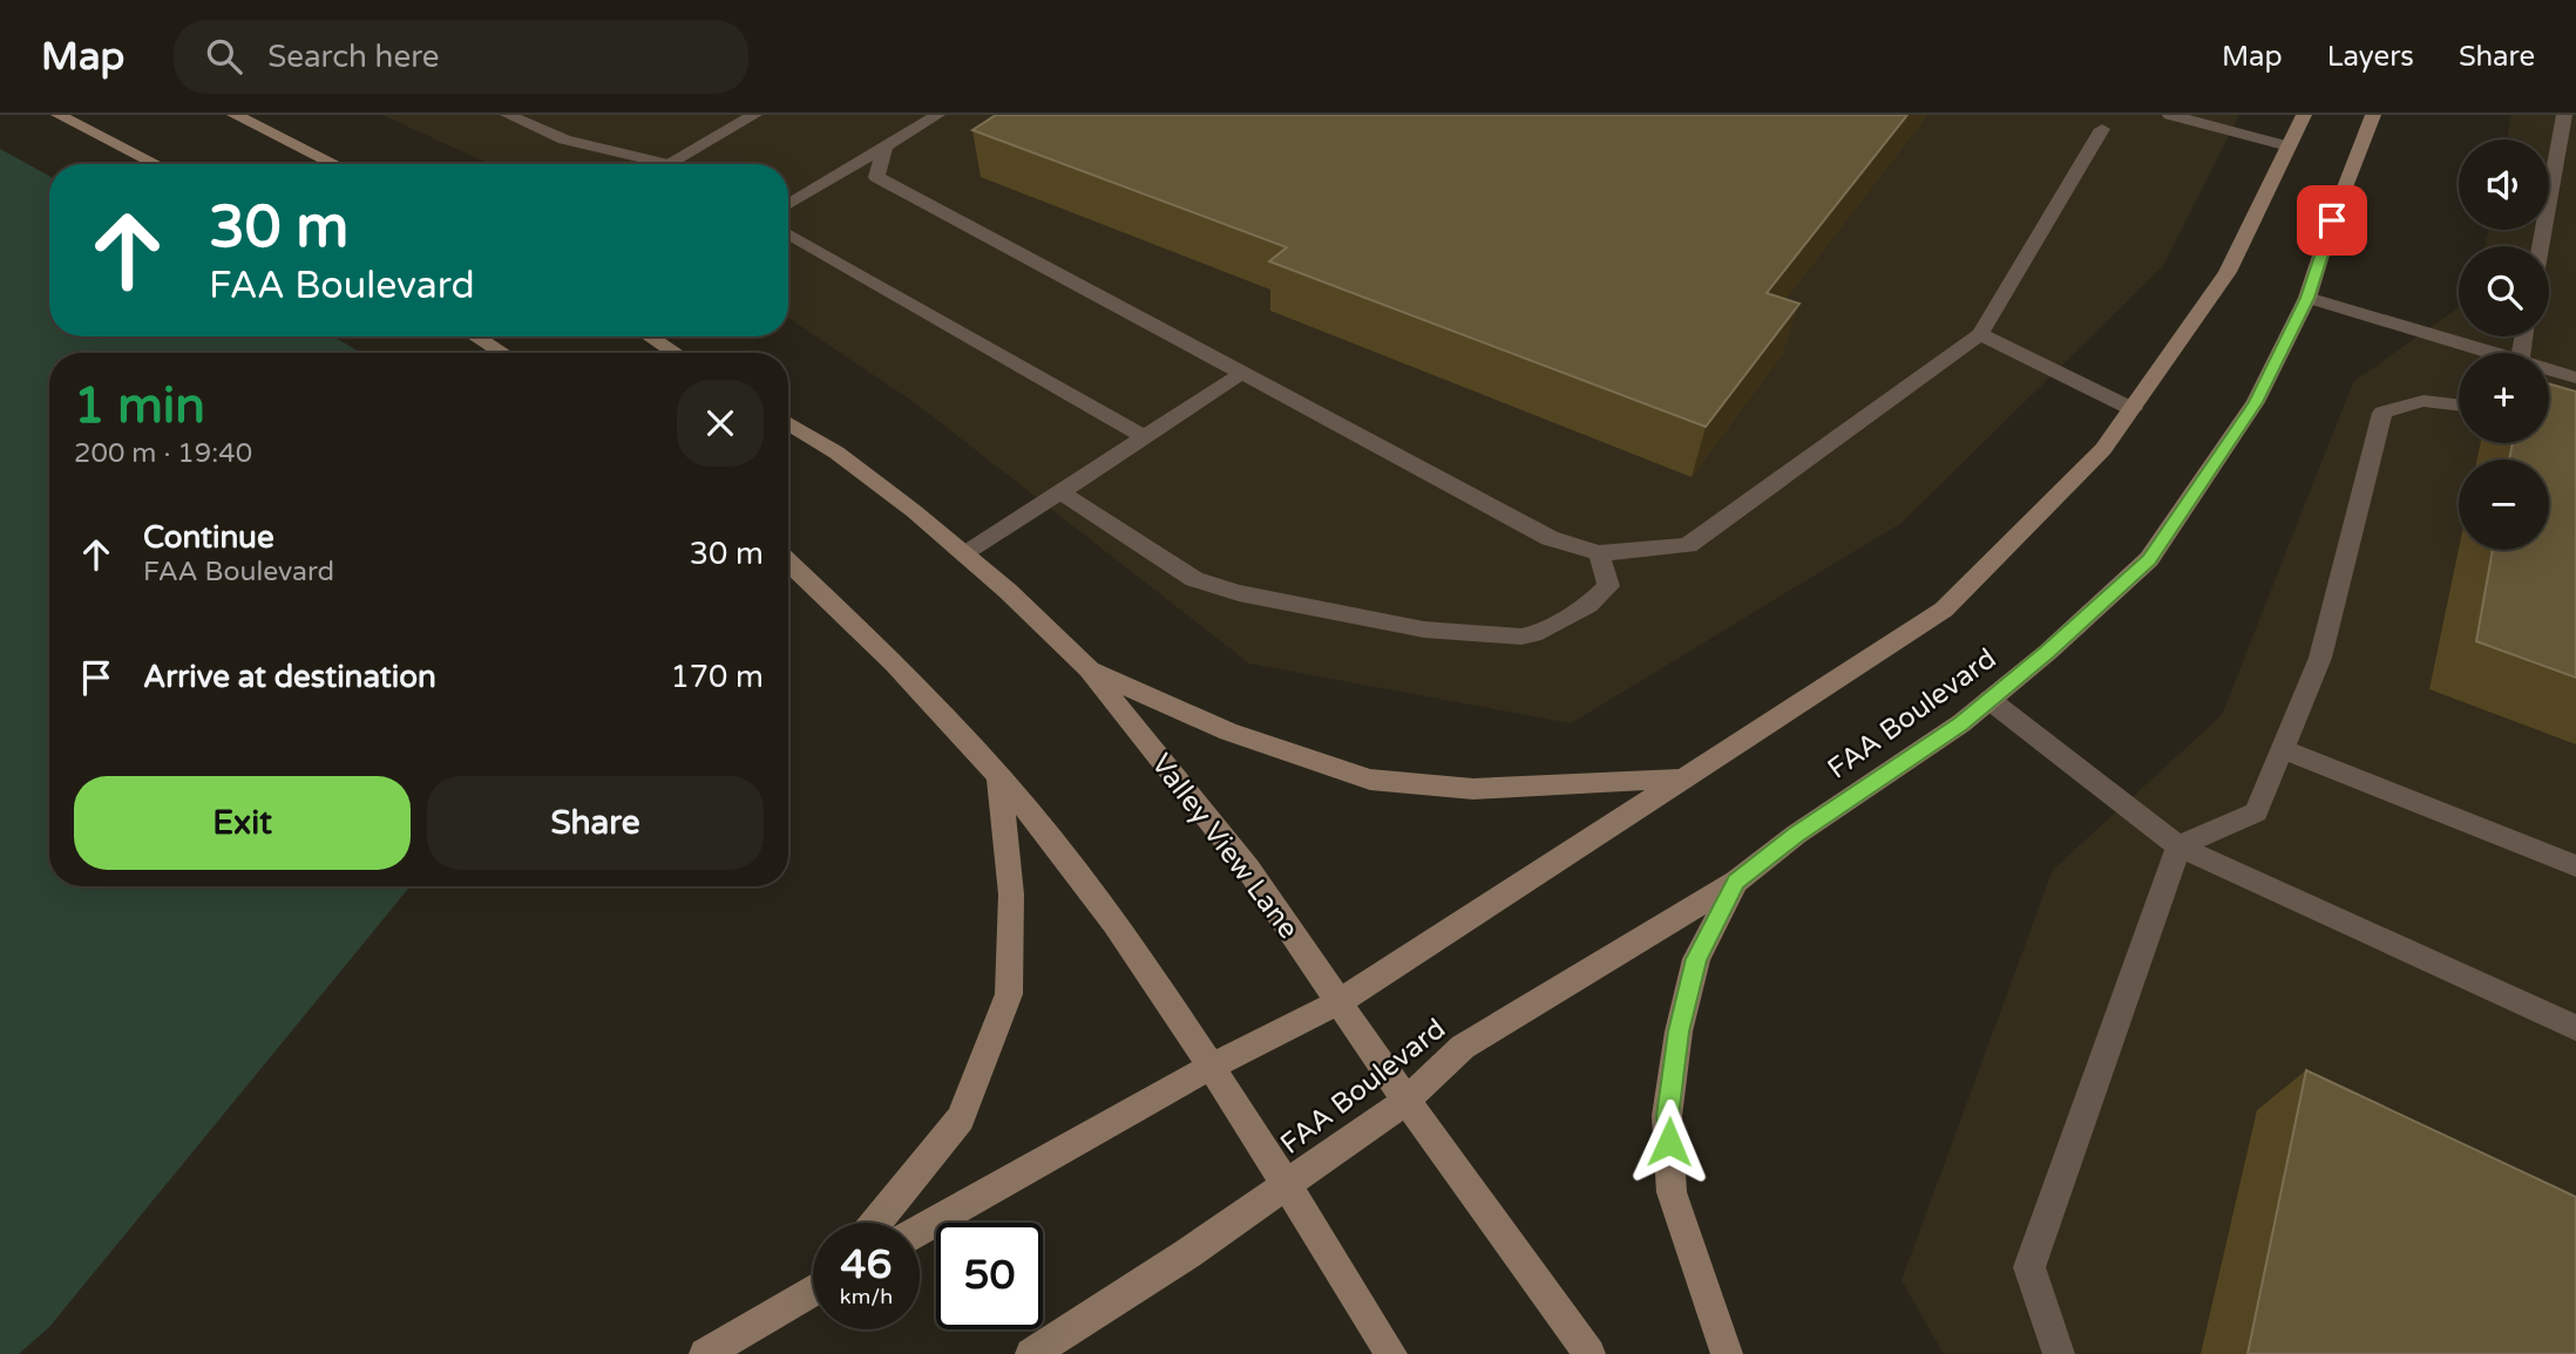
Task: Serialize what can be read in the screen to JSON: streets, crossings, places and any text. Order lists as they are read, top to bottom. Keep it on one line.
{"streets":{"street":["FAA Boulevard","Valley View Lane"]},"crossings":[["FAA Boulevard","Valley View Lane"]],"page":{"header":"Map","search":"Search here","nav":["Map","Layers","Share"],"map_buttons":["+","−"],"turn":["30 m","FAA Boulevard"],"heading":["1 min","200 m · 19:40"],"list":[{"name":"Continue","note":"FAA Boulevard","value":"30 m"},{"name":"Arrive at destination","value":"170 m"}],"buttons":["Exit","Share"],"speed":"46 km/h","limit":"50"}}
